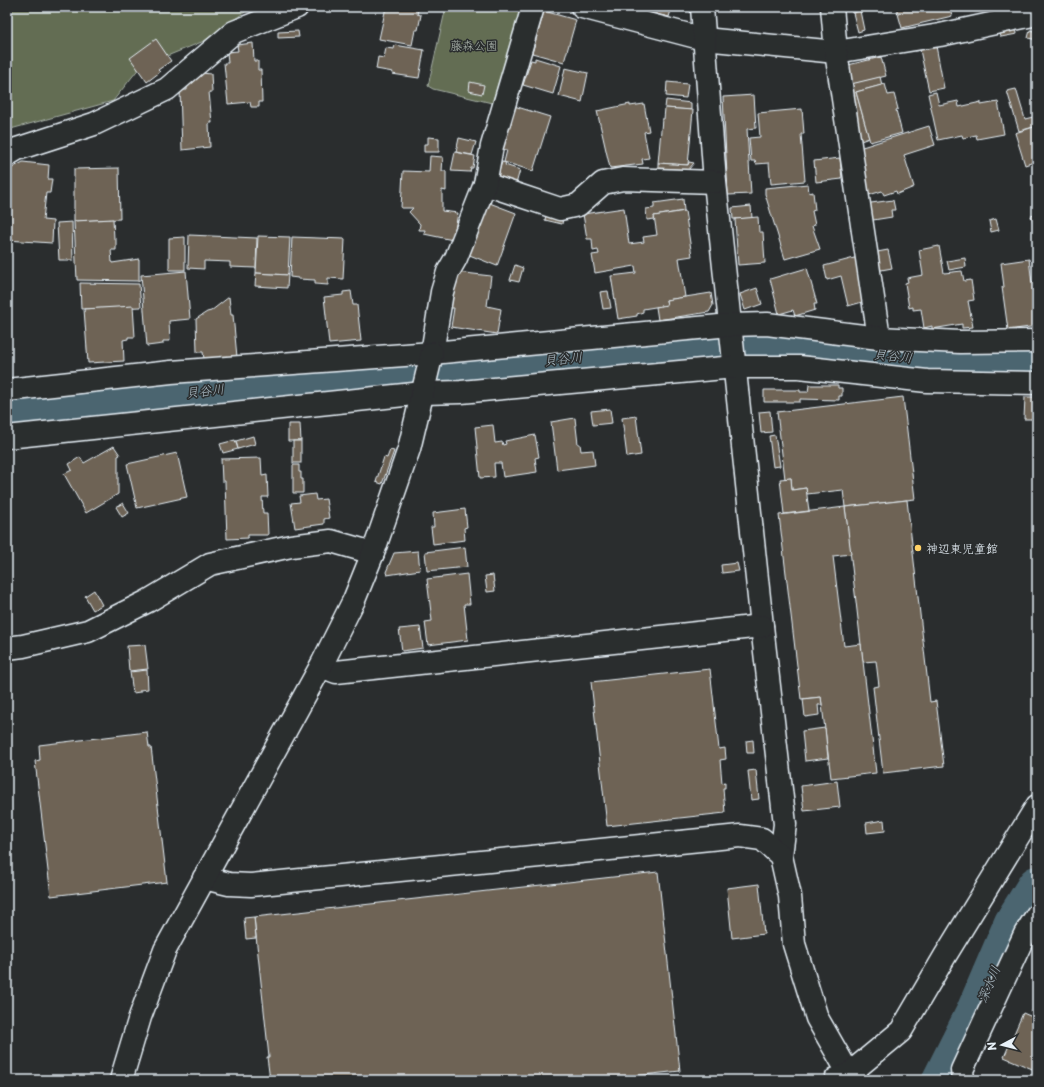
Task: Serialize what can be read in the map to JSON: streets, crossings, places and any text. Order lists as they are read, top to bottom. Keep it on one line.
{"water":["貝谷川","深水川"],"parks":["藤森公園"],"places":["神辺東児童館"],"north":"left"}
